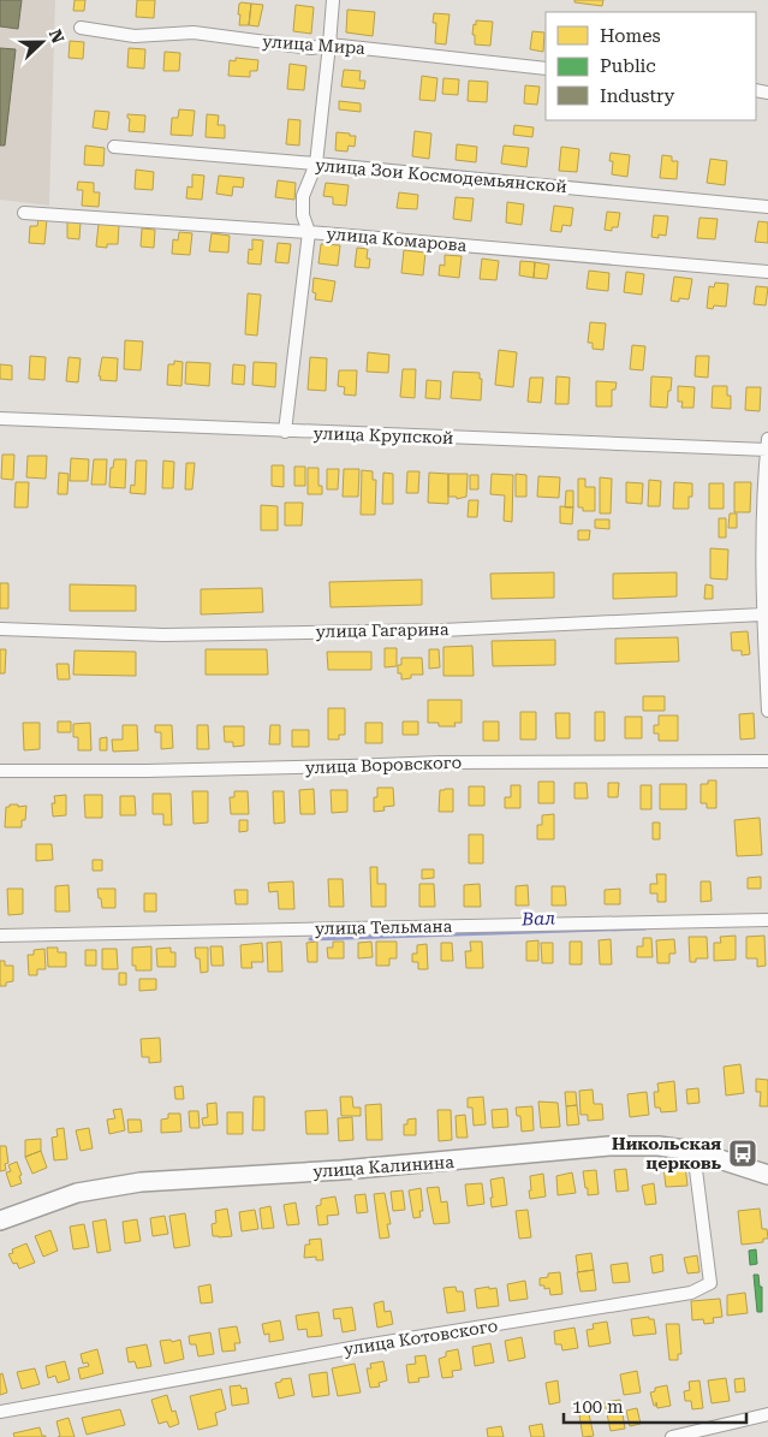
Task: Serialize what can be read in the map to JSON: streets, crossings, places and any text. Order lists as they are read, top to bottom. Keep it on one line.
{"streets":{"street":["улица Мира","улица Зои Космодемьянской","улица Комарова","улица Крупской","улица Гагарина","улица Воровского","улица Тельмана","улица Калинина","улица Котовского"]},"crossings":[["улица Калинина","улица Котовского"]],"water":["Вал"],"places":{"bus stop":["Никольская церковь"]},"legend":["Homes","Public","Industry"],"scale_bar":"100 m","north":"right"}
